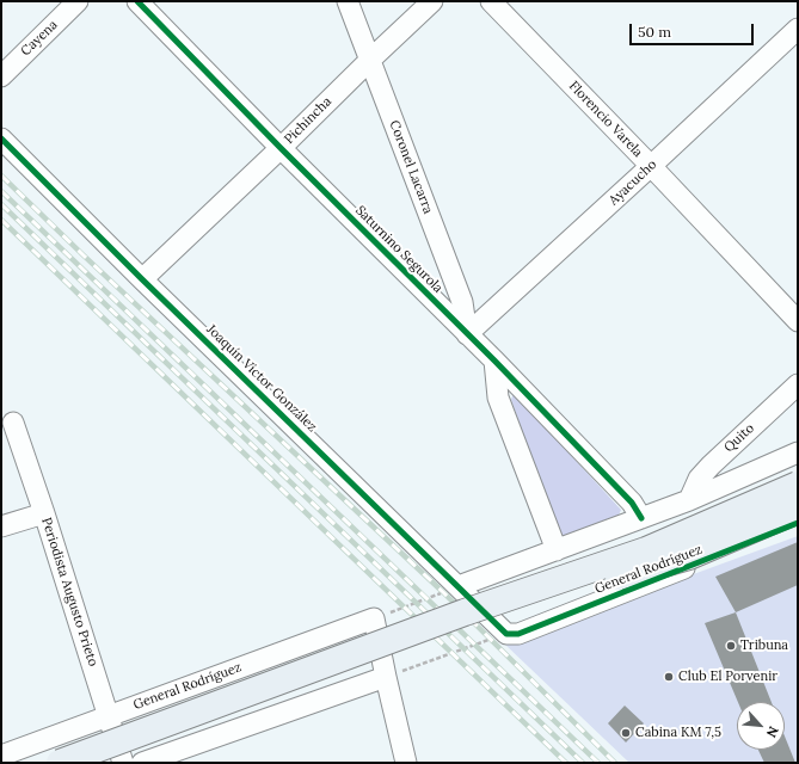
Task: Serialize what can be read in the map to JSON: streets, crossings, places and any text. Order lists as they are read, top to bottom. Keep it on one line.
{"streets":{"street":["Cayena","Florencio Varela","Pichincha","Coronel Lacarra","Ayacucho","Saturnino Segurola","Joaquín Víctor González","Quito","General Rodríguez","Periodista Augusto Prieto"]},"crossings":[["Florencio Varela","Ayacucho"],["Pichincha","Coronel Lacarra"],["Pichincha","Saturnino Segurola"],["Pichincha","Joaquín Víctor González"],["Coronel Lacarra","Ayacucho"],["Coronel Lacarra","Saturnino Segurola"],["Ayacucho","Saturnino Segurola"],["Joaquín Víctor González","General Rodríguez"],["General Rodríguez","Periodista Augusto Prieto"]],"places":["Tribuna","Club El Porvenir","Cabina KM 7,5"],"scale_bar":"50 m","north":"bottom right"}
